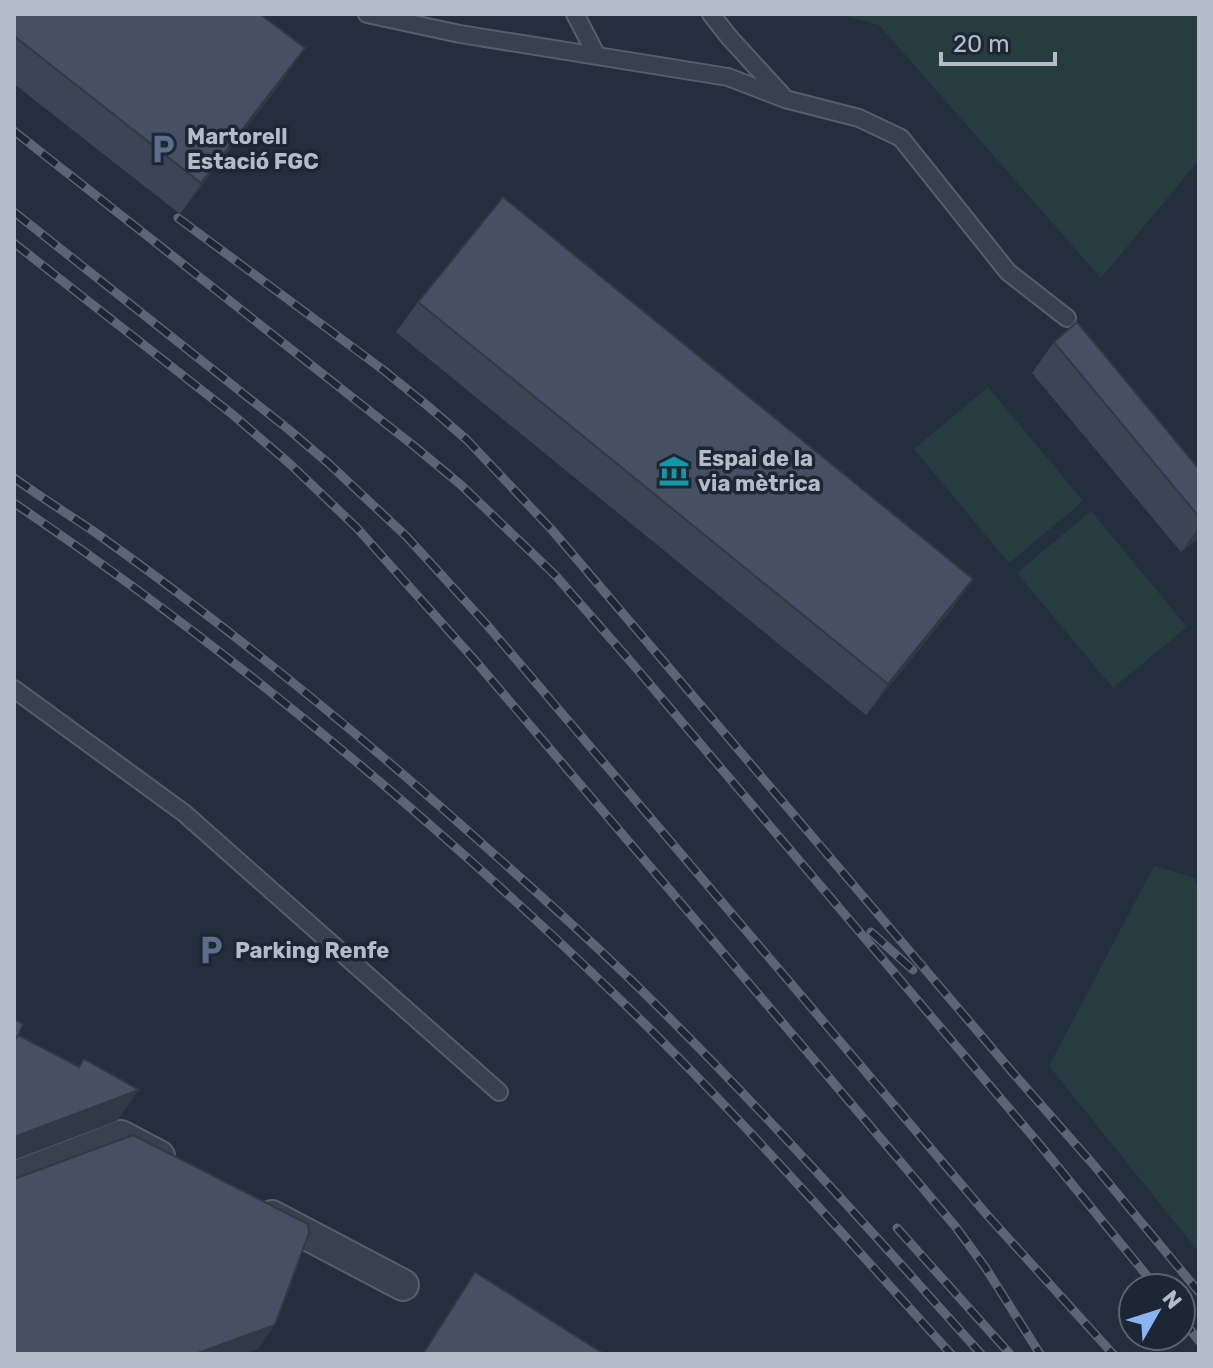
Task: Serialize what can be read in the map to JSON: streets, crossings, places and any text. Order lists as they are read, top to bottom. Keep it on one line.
{"places":{"parking":["Martorell Estació FGC","Parking Renfe"],"museum":["Espai de la via mètrica"]},"scale_bar":"20 m","north":"top right"}
